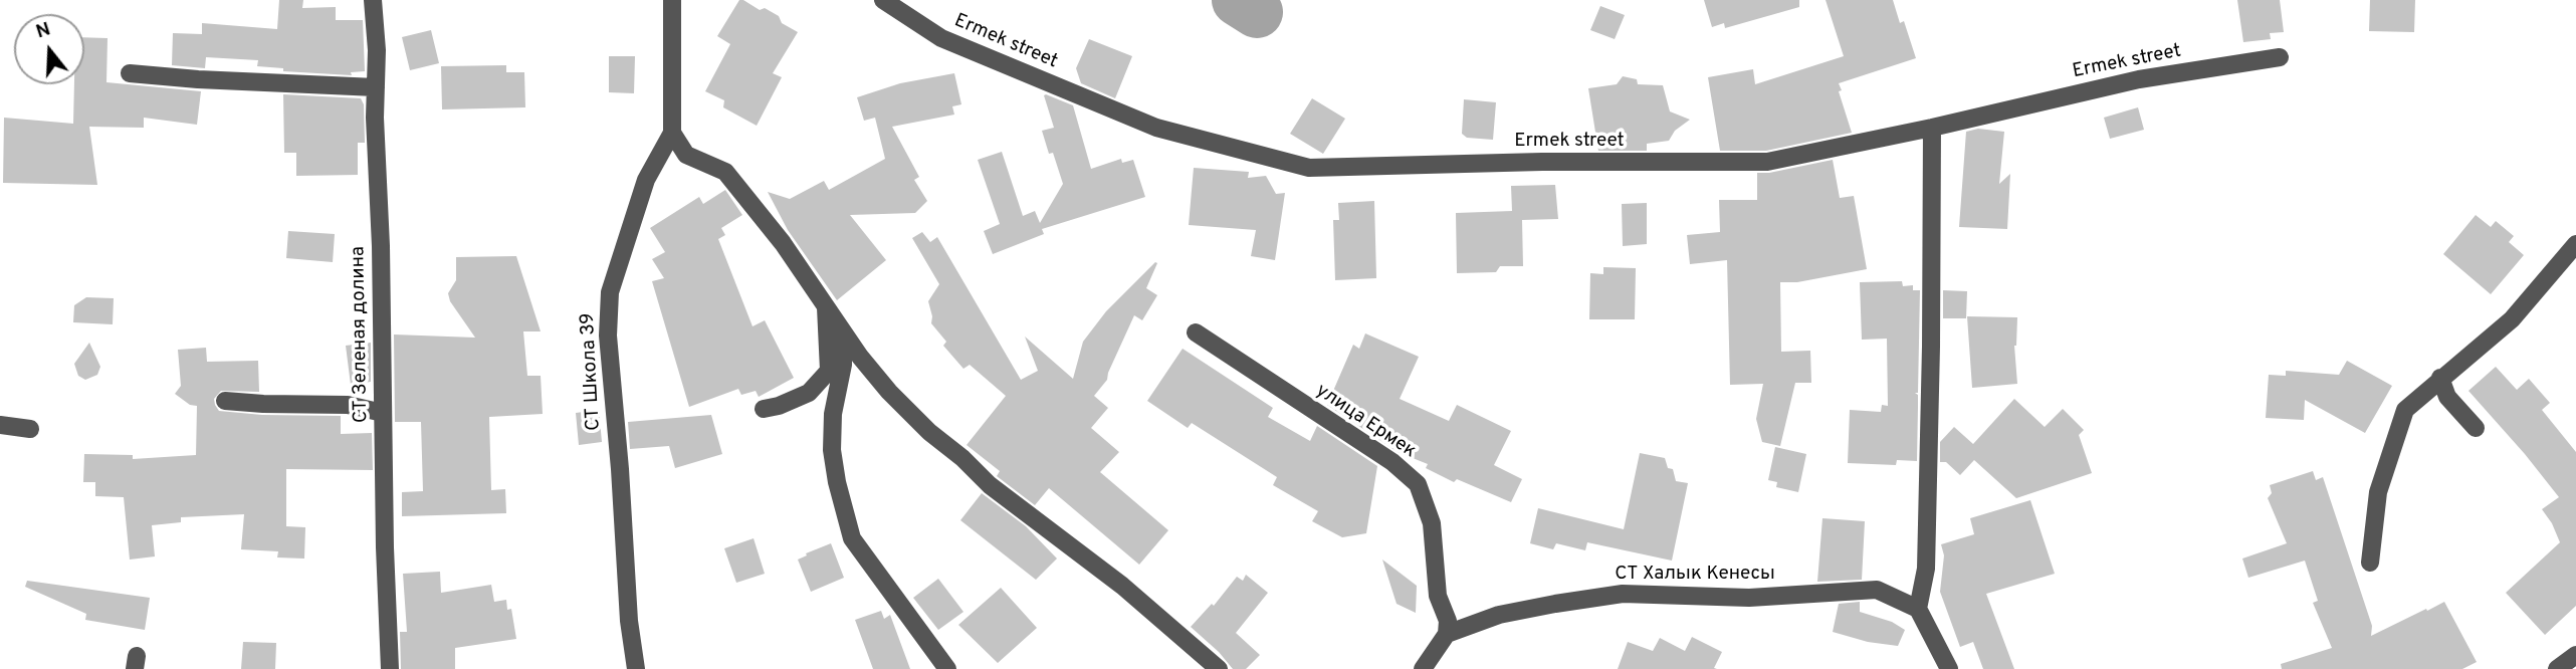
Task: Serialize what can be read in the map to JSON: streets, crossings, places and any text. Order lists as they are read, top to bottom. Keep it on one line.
{"streets":{"street":["Ermek street","СТ Зеленая долина","СТ Школа 39","улица Ермек","СТ Халык Кенесы"]},"crossings":[["улица Ермек","СТ Халык Кенесы"]],"north":"top"}
